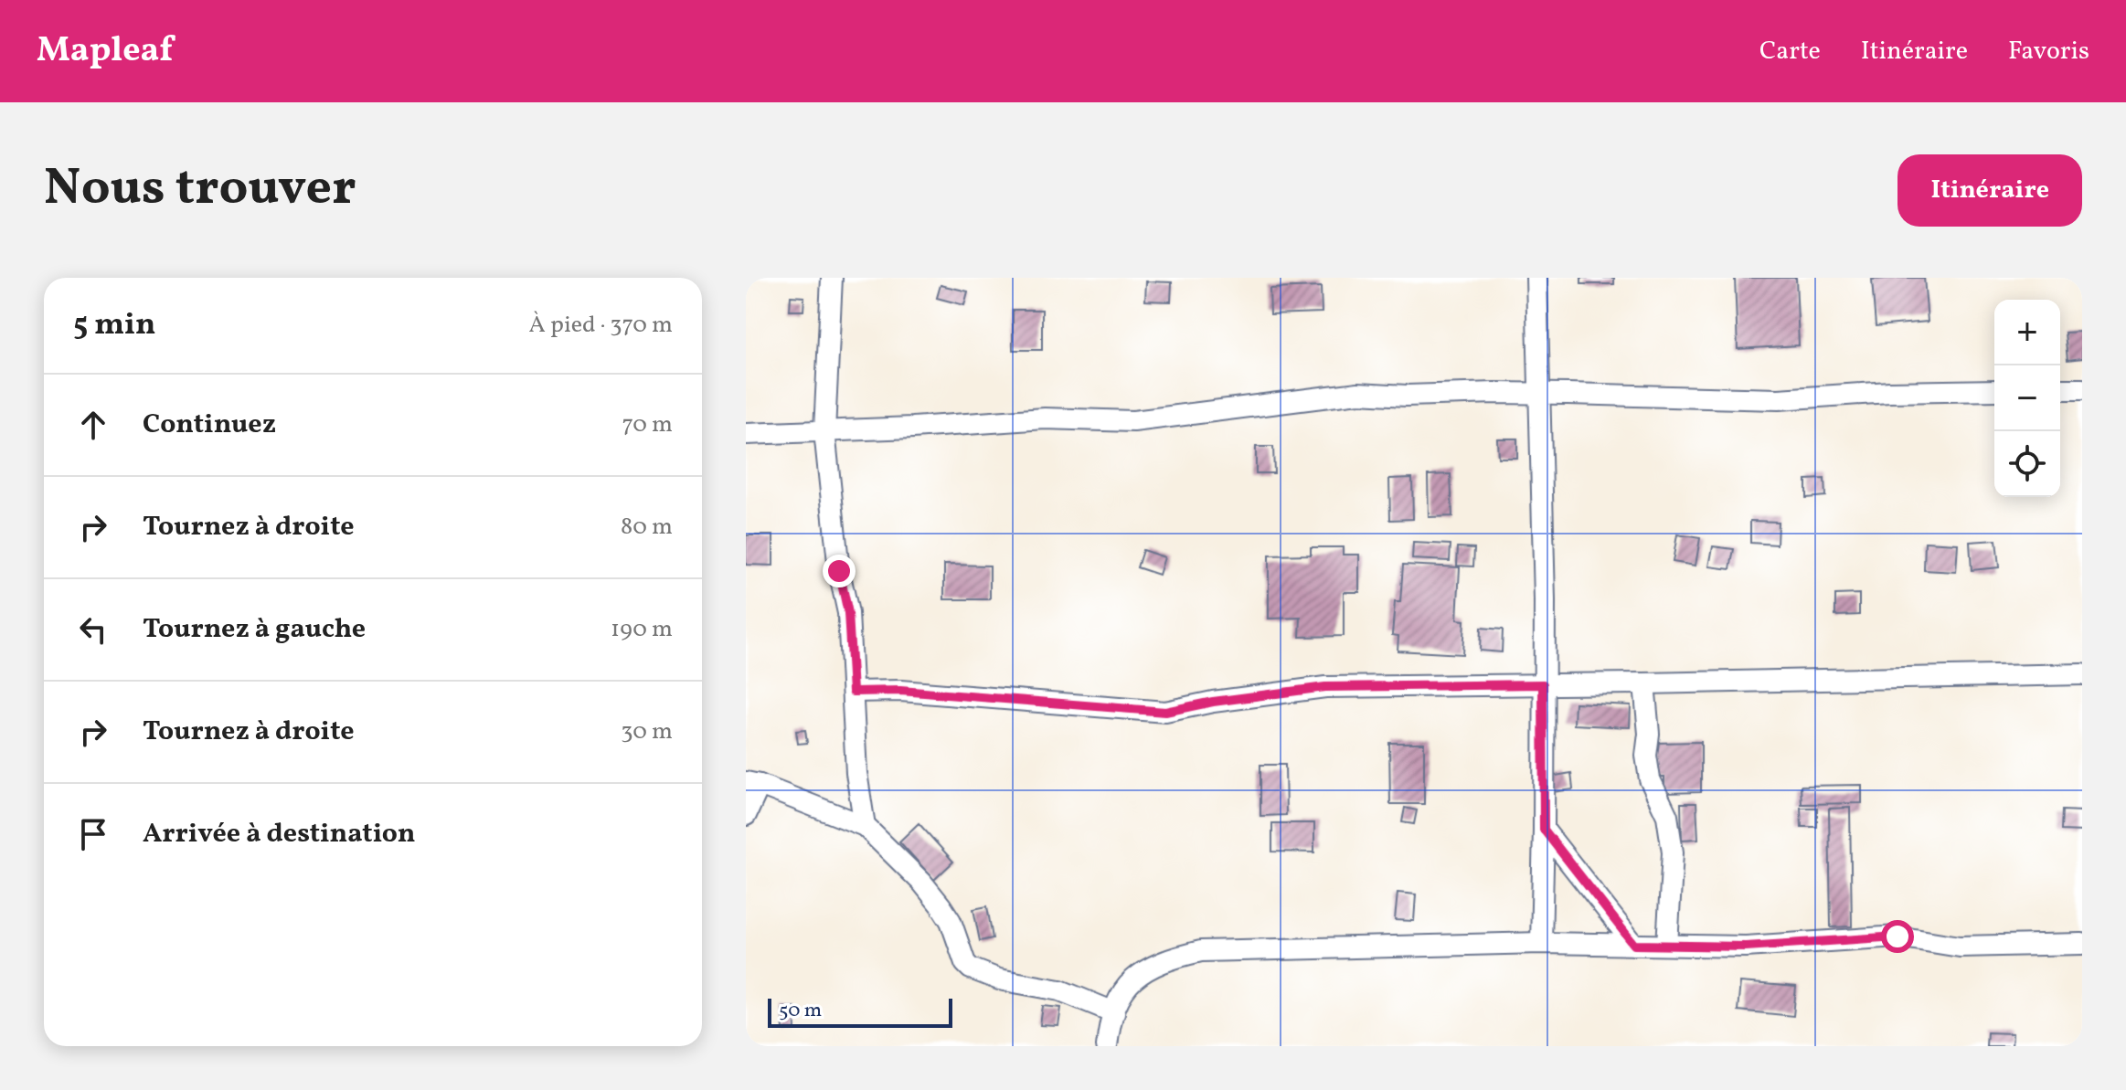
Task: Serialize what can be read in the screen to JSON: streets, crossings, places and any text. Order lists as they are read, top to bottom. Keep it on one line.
{"scale_bar":"50 m","page":{"header":"Mapleaf","nav":["Carte","Itinéraire","Favoris"],"title":"Nous trouver","buttons":"Itinéraire","heading":["5 min","À pied · 370 m"],"map_buttons":["+","−"],"list":[["Continuez","70 m"],["Tournez à droite","80 m"],["Tournez à gauche","190 m"],["Tournez à droite","30 m"],"Arrivée à destination"],"scale":"50 m"}}
